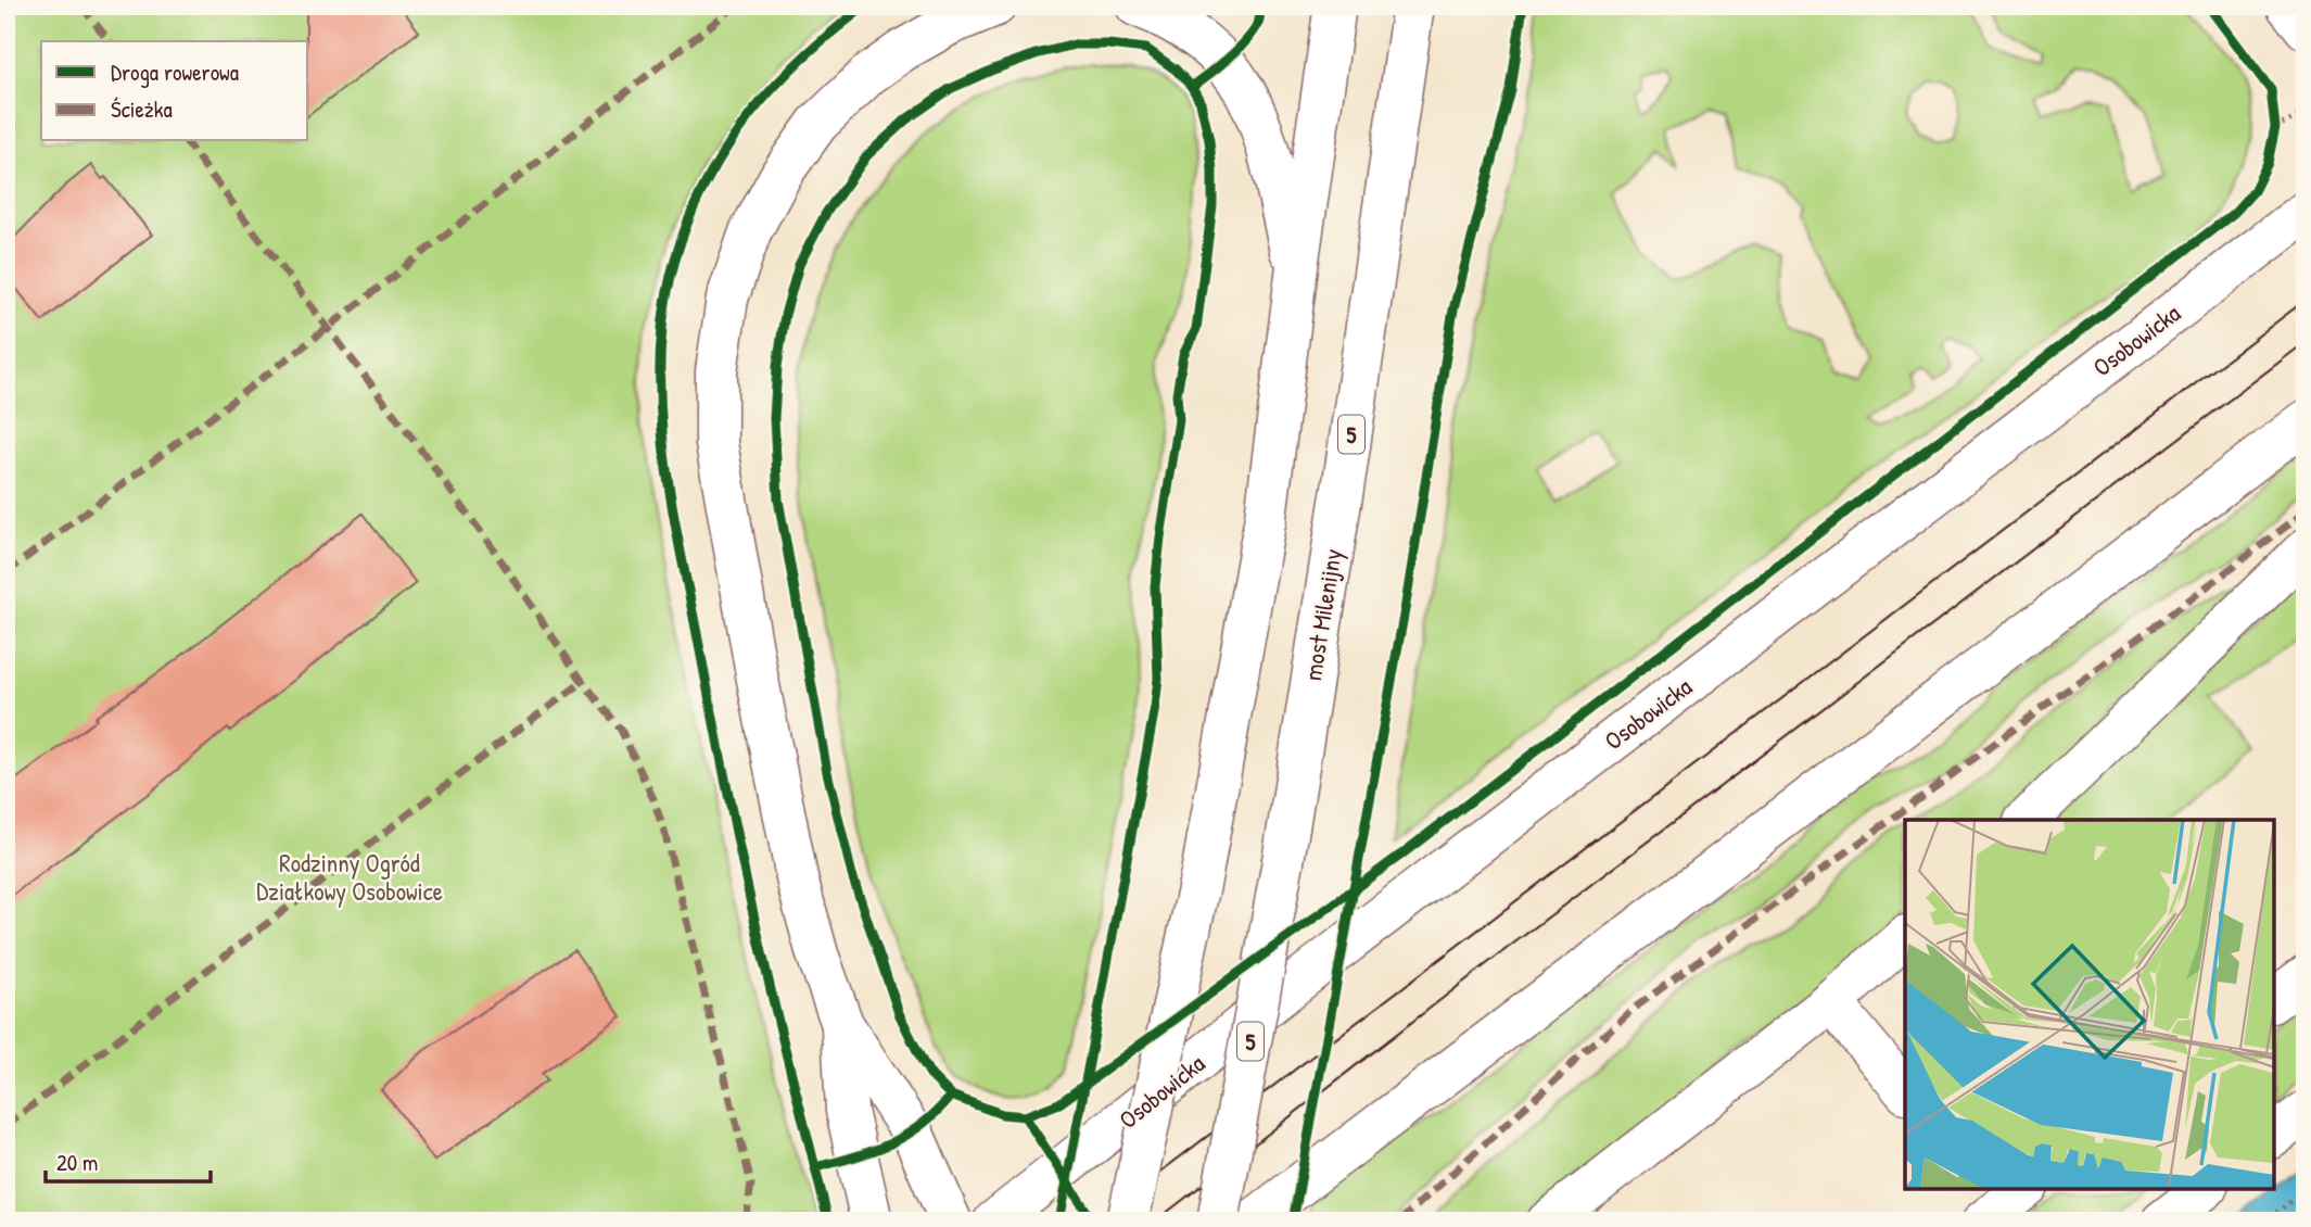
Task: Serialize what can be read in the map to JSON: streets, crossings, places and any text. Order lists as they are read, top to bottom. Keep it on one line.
{"streets":{"main road":["Osobowicka","5","most Milenijny"]},"parks":["Rodzinny Ogród Działkowy Osobowice"],"legend":["Droga rowerowa","Ścieżka"],"scale_bar":"20 m"}
